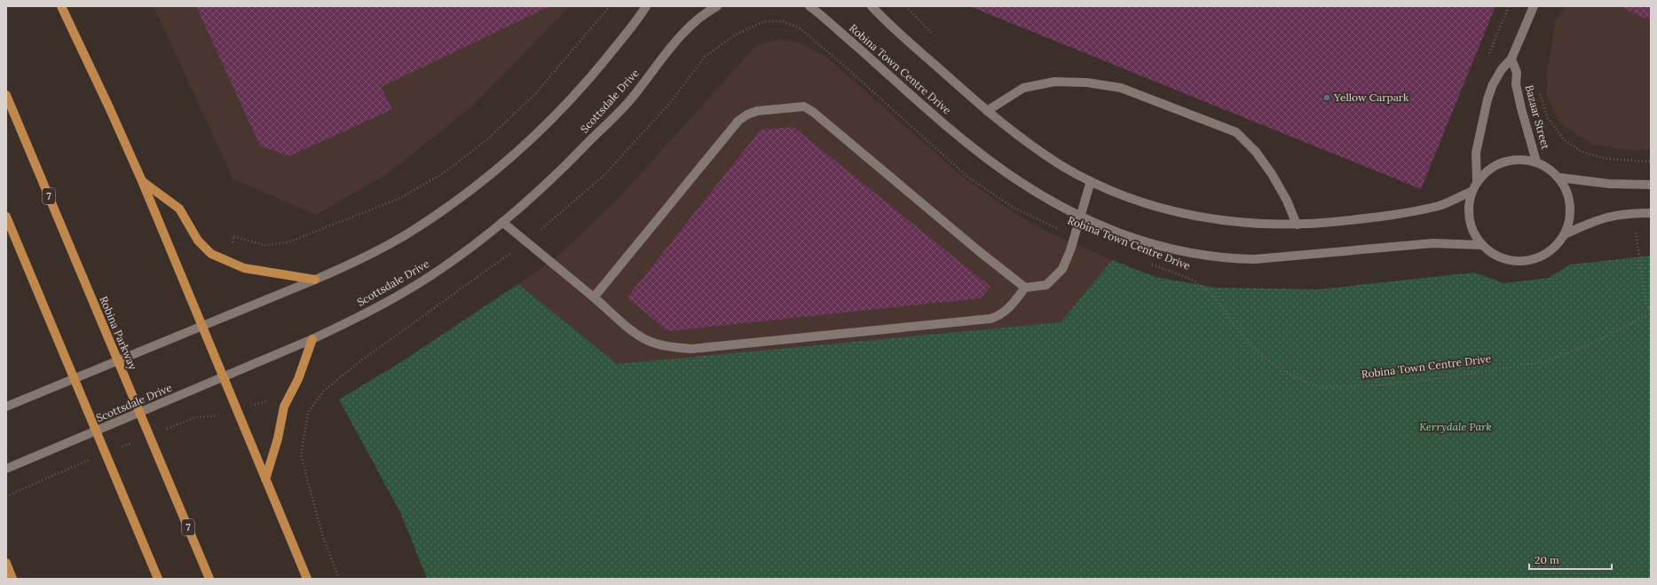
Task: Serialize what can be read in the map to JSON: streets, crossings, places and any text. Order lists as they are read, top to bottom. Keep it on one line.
{"streets":{"main road":["7","Robina Parkway"],"street":["Robina Town Centre Drive","Scottsdale Drive","Bazaar Street"]},"crossings":[["Robina Town Centre Drive","Bazaar Street"]],"parks":["Kerrydale Park"],"places":["Yellow Carpark"],"scale_bar":"20 m"}
